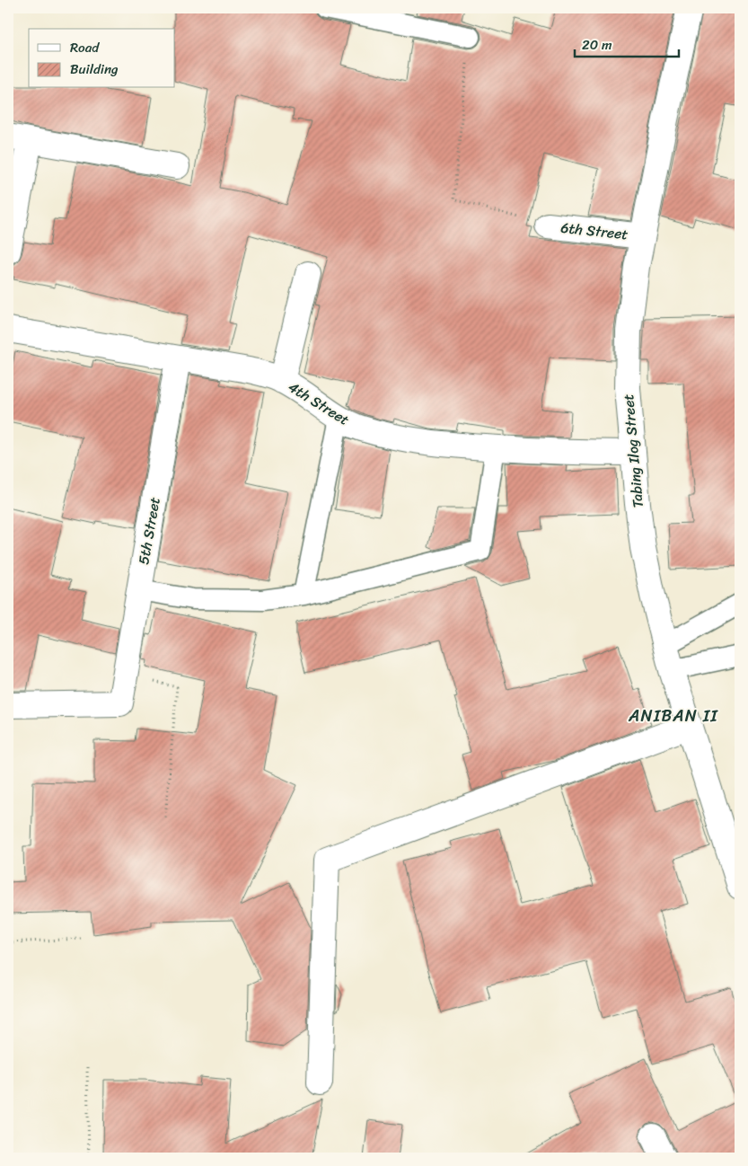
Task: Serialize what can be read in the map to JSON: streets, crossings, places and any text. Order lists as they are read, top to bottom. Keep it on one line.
{"streets":{"street":["6th Street","4th Street","Tabing Ilog Street","5th Street"]},"crossings":[["6th Street","Tabing Ilog Street"],["4th Street","Tabing Ilog Street"],["4th Street","5th Street"]],"districts":["ANIBAN II"],"legend":["Road","Building"],"scale_bar":"20 m"}
